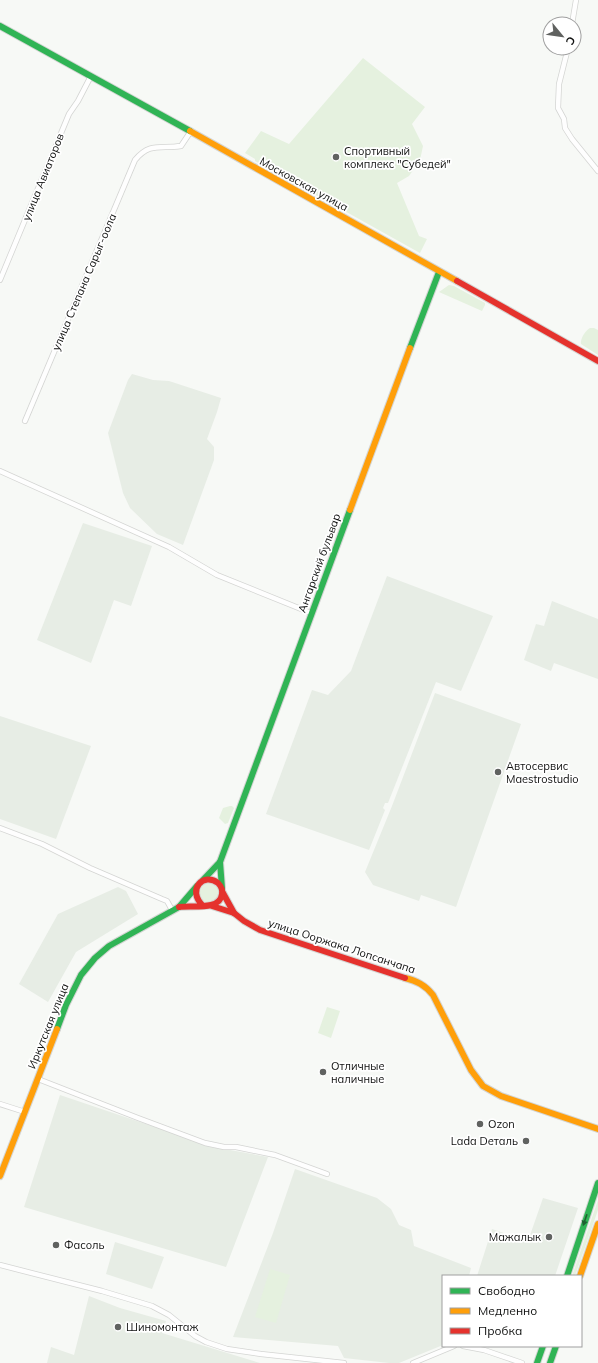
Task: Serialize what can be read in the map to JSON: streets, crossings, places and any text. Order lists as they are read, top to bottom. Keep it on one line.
{"streets":{"street":["улица Авиаторов","Московская улица","улица Степана Сарыг-оола","Ангарский бульвар","улица Ооржака Лопсанчапа","Иркутская улица"]},"crossings":[["улица Авиаторов","Московская улица"],["Московская улица","улица Степана Сарыг-оола"],["Московская улица","Ангарский бульвар"],["Ангарский бульвар","улица Ооржака Лопсанчапа"],["Ангарский бульвар","Иркутская улица"],["улица Ооржака Лопсанчапа","Иркутская улица"]],"places":["Спортивный комплекс \"Субедей\"","Автосервис Maestrostudio","Отличные наличные","Ozon","Lada Dеталь","Мажалык","Фасоль","Шиномонтаж"],"legend":["Свободно","Медленно","Пробка"],"north":"bottom right"}
